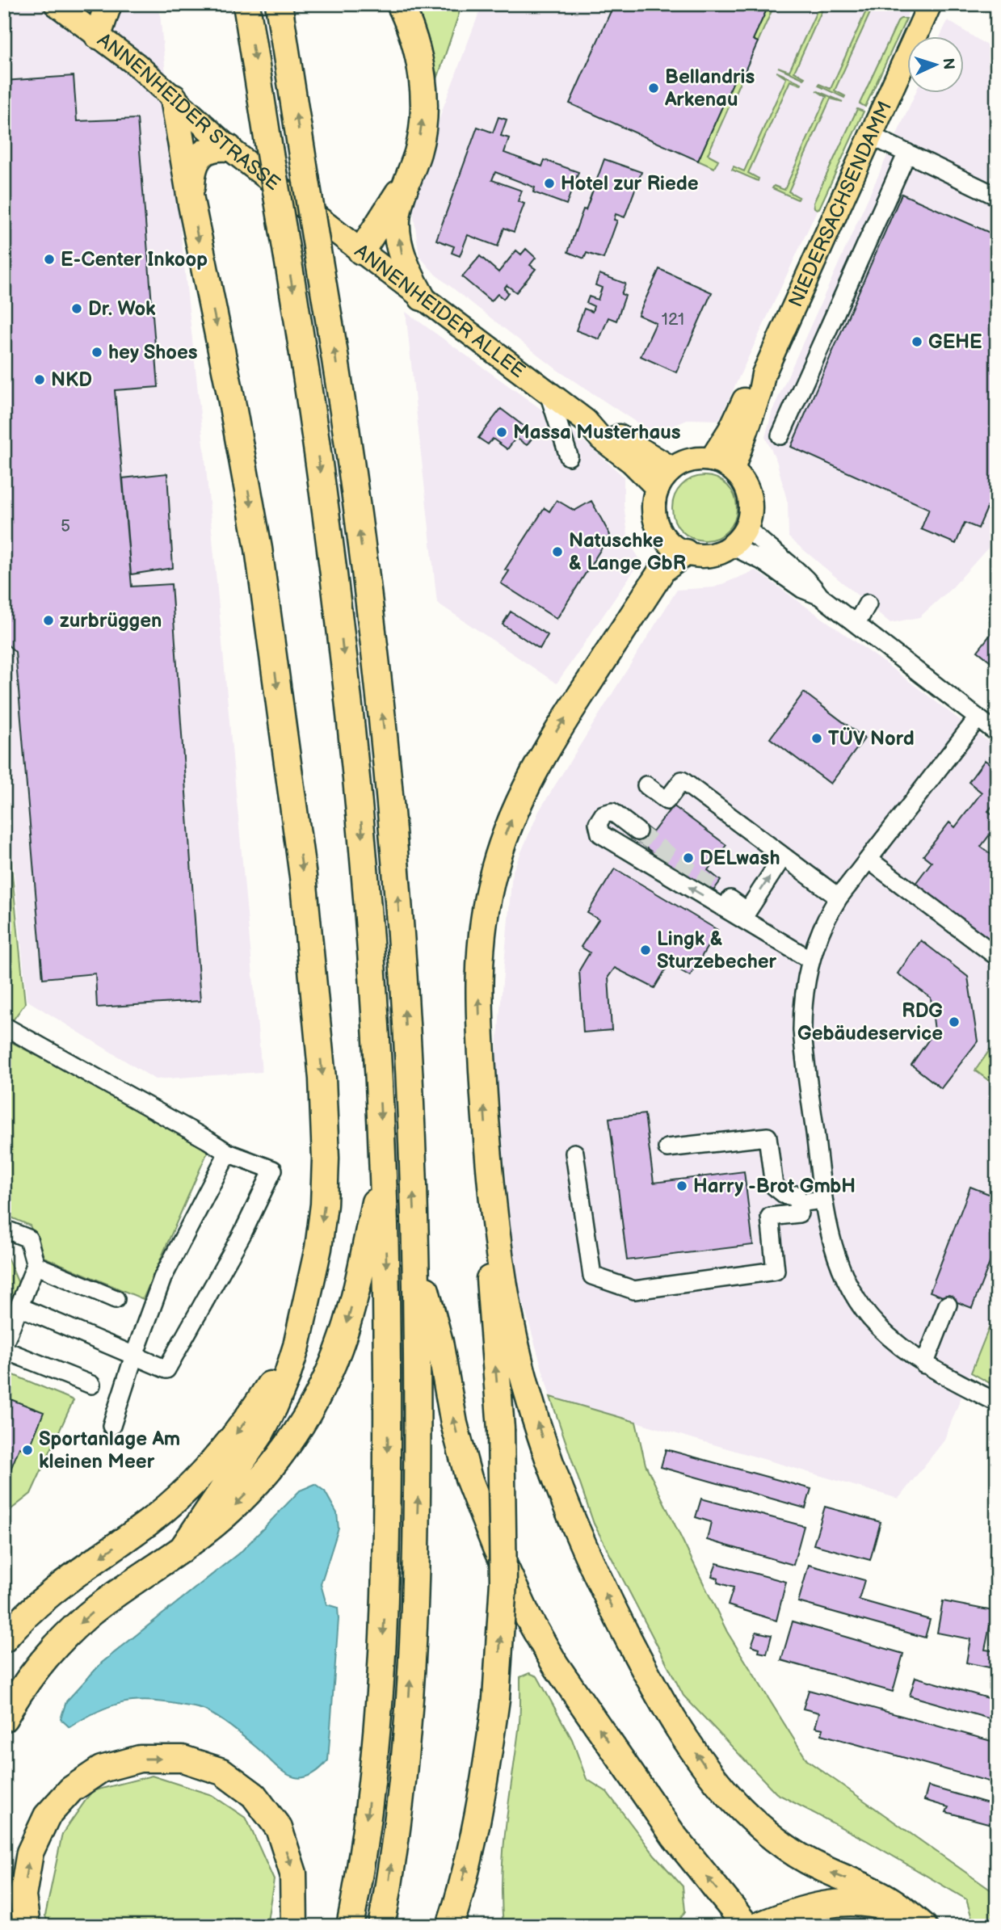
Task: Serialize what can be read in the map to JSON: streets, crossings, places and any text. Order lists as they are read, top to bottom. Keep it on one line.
{"streets":{"main road":["ANNENHEIDER STRASSE","NIEDERSACHSENDAMM","ANNENHEIDER ALLEE"]},"crossings":[["ANNENHEIDER STRASSE","ANNENHEIDER ALLEE"],["NIEDERSACHSENDAMM","ANNENHEIDER ALLEE"]],"places":["Bellandris Arkenau","Hotel zur Riede","E-Center Inkoop","Dr. Wok","GEHE","hey Shoes","NKD","Massa Musterhaus","Natuschke & Lange GbR","zurbrüggen","TÜV Nord","DELwash","Lingk & Sturzebecher","RDG Gebäudeservice","Harry -Brot GmbH","Sportanlage Am kleinen Meer"],"house_numbers":["121","5"],"north":"right"}
